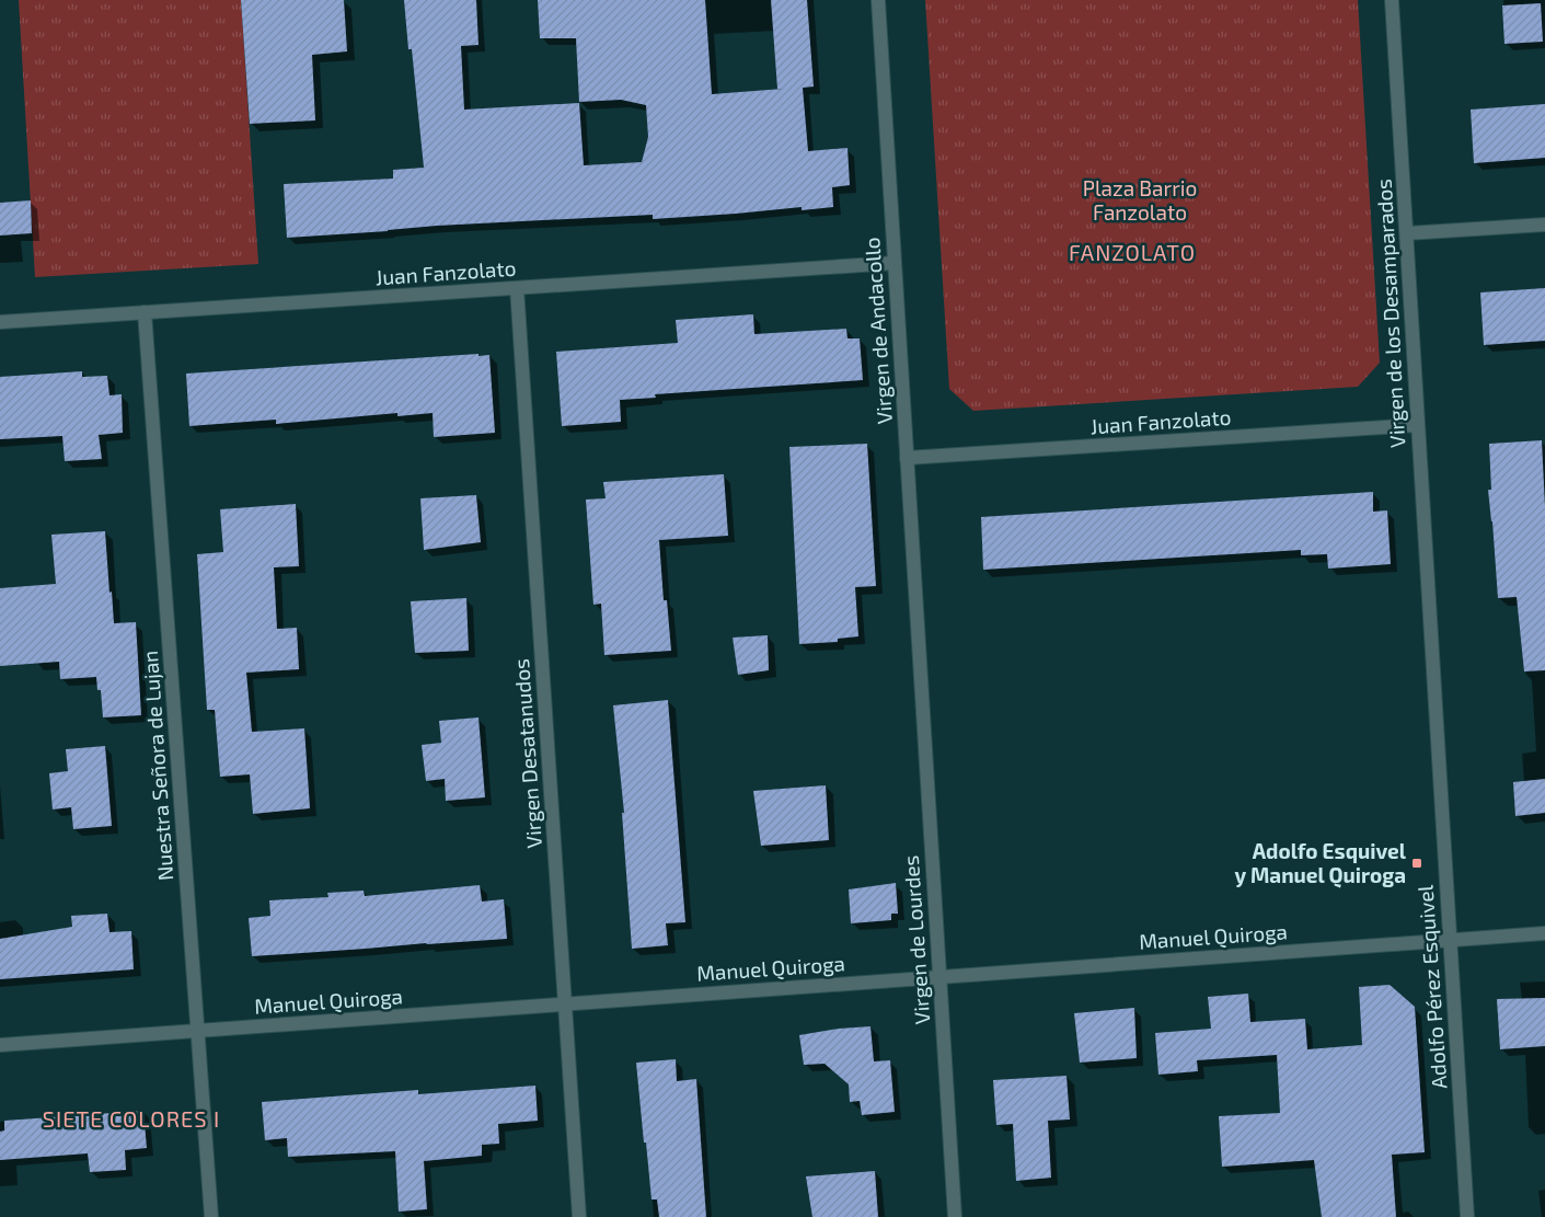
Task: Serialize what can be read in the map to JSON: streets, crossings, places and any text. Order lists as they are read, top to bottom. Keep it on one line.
{"streets":{"street":["Juan Fanzolato","Virgen de los Desamparados","Virgen de Andacollo","Virgen Desatanudos","Nuestra Señora de Lujan","Manuel Quiroga","Virgen de Lourdes","Adolfo Pérez Esquivel"]},"crossings":[["Juan Fanzolato","Virgen de los Desamparados"],["Juan Fanzolato","Virgen de Andacollo"],["Juan Fanzolato","Virgen Desatanudos"],["Juan Fanzolato","Nuestra Señora de Lujan"],["Virgen de los Desamparados","Adolfo Pérez Esquivel"],["Virgen de Andacollo","Virgen de Lourdes"],["Virgen Desatanudos","Manuel Quiroga"],["Nuestra Señora de Lujan","Manuel Quiroga"],["Manuel Quiroga","Virgen de Lourdes"],["Manuel Quiroga","Adolfo Pérez Esquivel"]],"districts":["FANZOLATO","SIETE COLORES I"],"parks":["Plaza Barrio Fanzolato"],"places":{"transit":["Adolfo Esquivel y Manuel Quiroga"]}}
